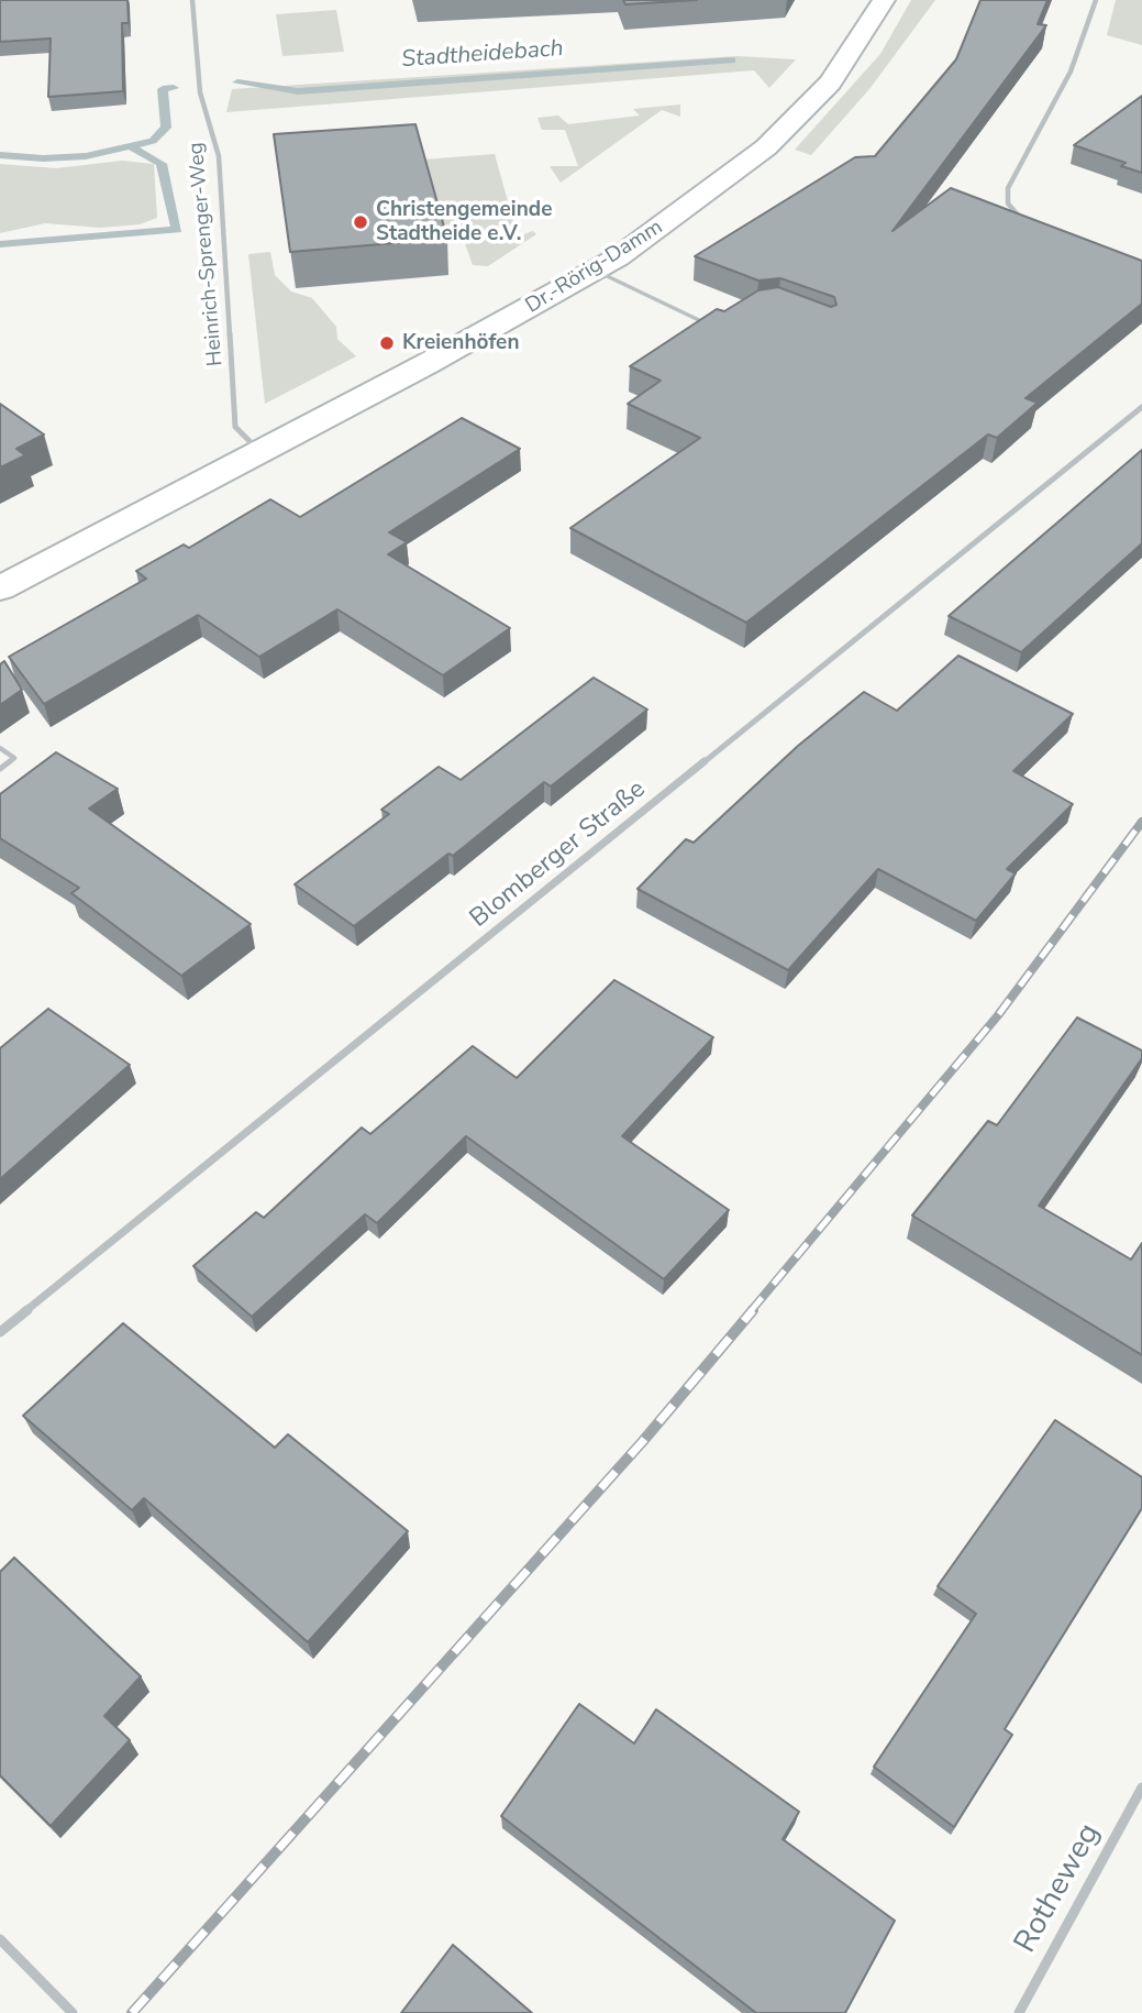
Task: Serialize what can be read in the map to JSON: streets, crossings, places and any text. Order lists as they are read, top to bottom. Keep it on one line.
{"streets":{"street":["Heinrich-Sprenger-Weg","Dr.-Rörig-Damm","Blomberger Straße","Rotheweg"]},"crossings":[["Heinrich-Sprenger-Weg","Dr.-Rörig-Damm"]],"water":["Stadtheidebach"],"places":["Christengemeinde Stadtheide e.V.","Kreienhöfen"]}
